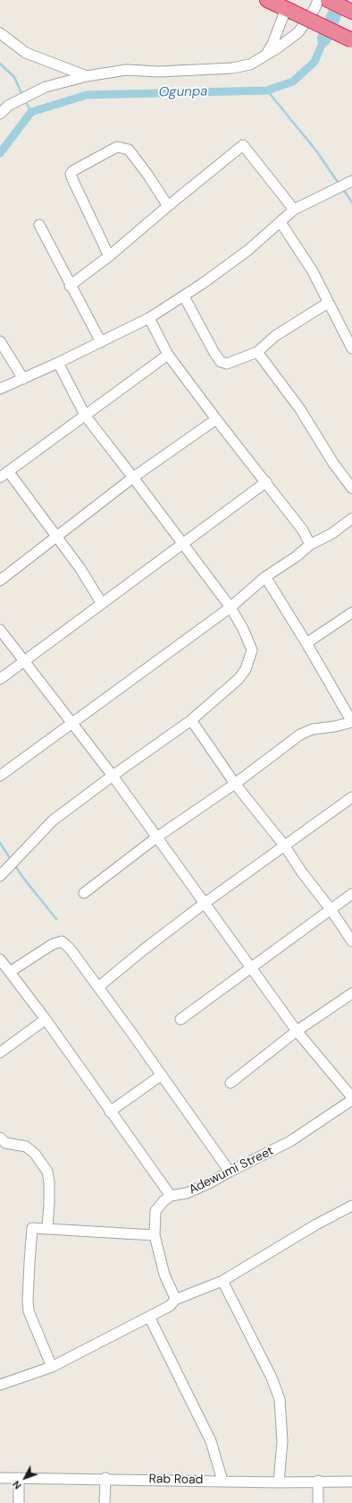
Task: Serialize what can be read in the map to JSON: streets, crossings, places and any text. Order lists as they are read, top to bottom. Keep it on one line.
{"streets":{"street":["Adewumi Street","Rab Road"]},"water":["Ogunpa"],"north":"bottom left"}
